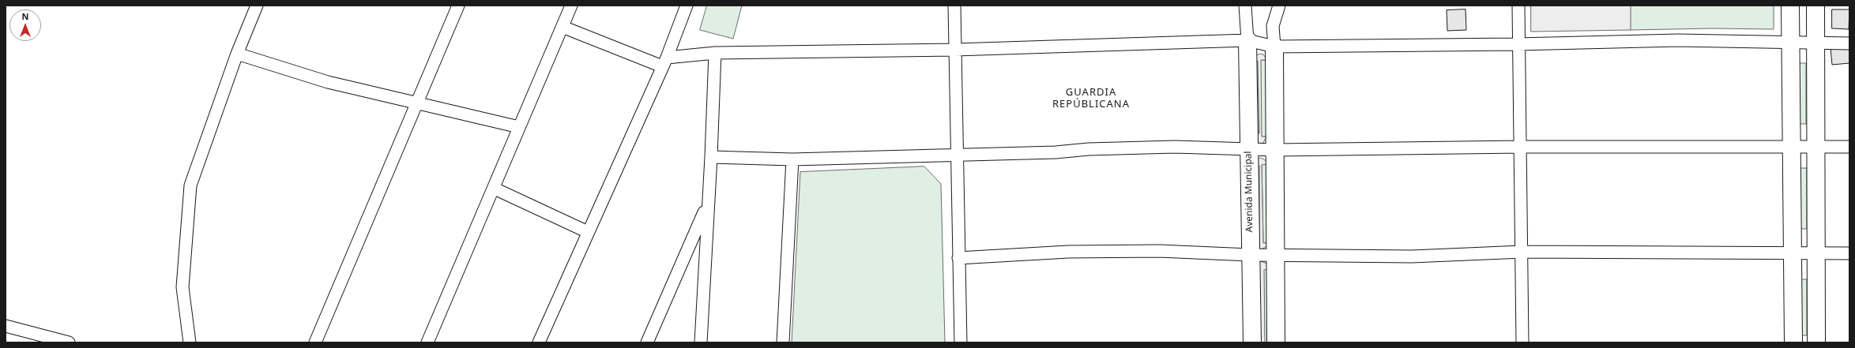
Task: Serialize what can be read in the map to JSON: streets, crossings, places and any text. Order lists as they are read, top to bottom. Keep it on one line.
{"streets":{"street":["Avenida Municipal"]},"districts":["GUARDIA REPÚBLICANA"],"north":"top"}
